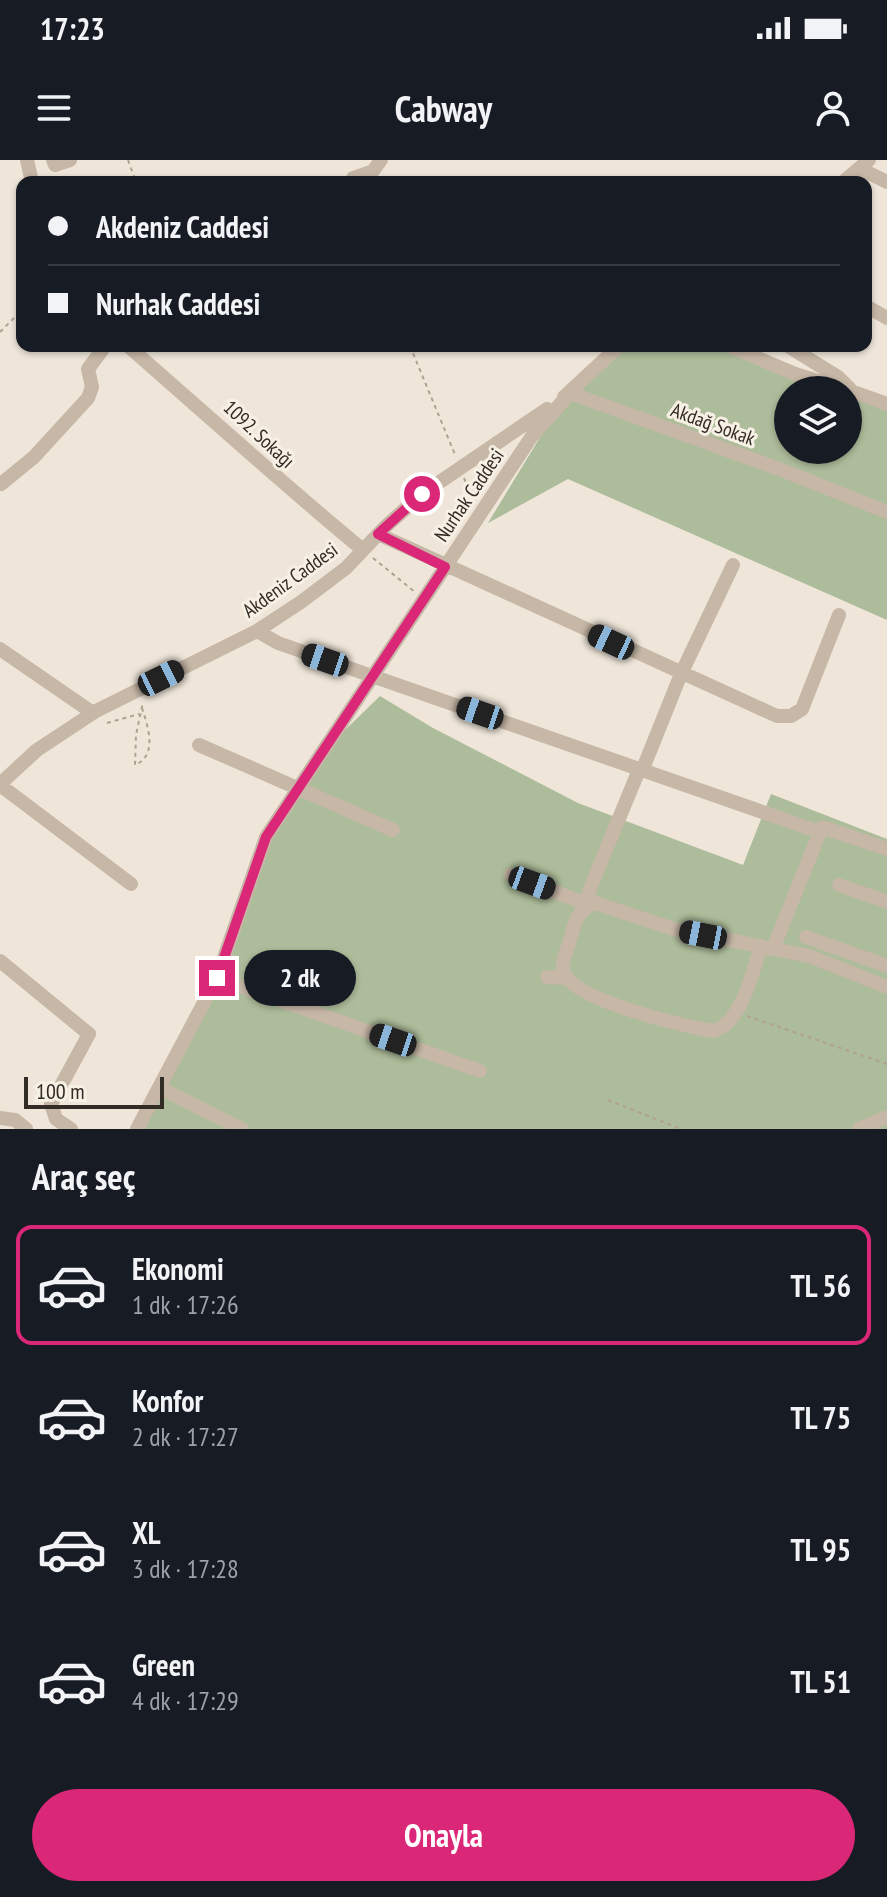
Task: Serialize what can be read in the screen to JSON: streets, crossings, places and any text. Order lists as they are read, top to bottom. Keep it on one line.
{"streets":{"street":["Akdağ Sokak","1092. Sokağı","Nurhak Caddesi","Akdeniz Caddesi"]},"crossings":[["Akdağ Sokak","Nurhak Caddesi"],["Akdağ Sokak","Akdeniz Caddesi"],["1092. Sokağı","Akdeniz Caddesi"],["Nurhak Caddesi","Akdeniz Caddesi"]],"scale_bar":"100 m","page":{"status":"17:23","header":"Cabway","banner":["Akdeniz Caddesi","Nurhak Caddesi"],"bubble":"2 dk","scale":"100 m","heading":"Araç seç","list":[{"name":"Ekonomi","note":"1 dk · 17:26","value":"TL 56"},{"name":"Konfor","note":"2 dk · 17:27","value":"TL 75"},{"name":"XL","note":"3 dk · 17:28","value":"TL 95"},{"name":"Green","note":"4 dk · 17:29","value":"TL 51"}],"buttons":"Onayla"}}
